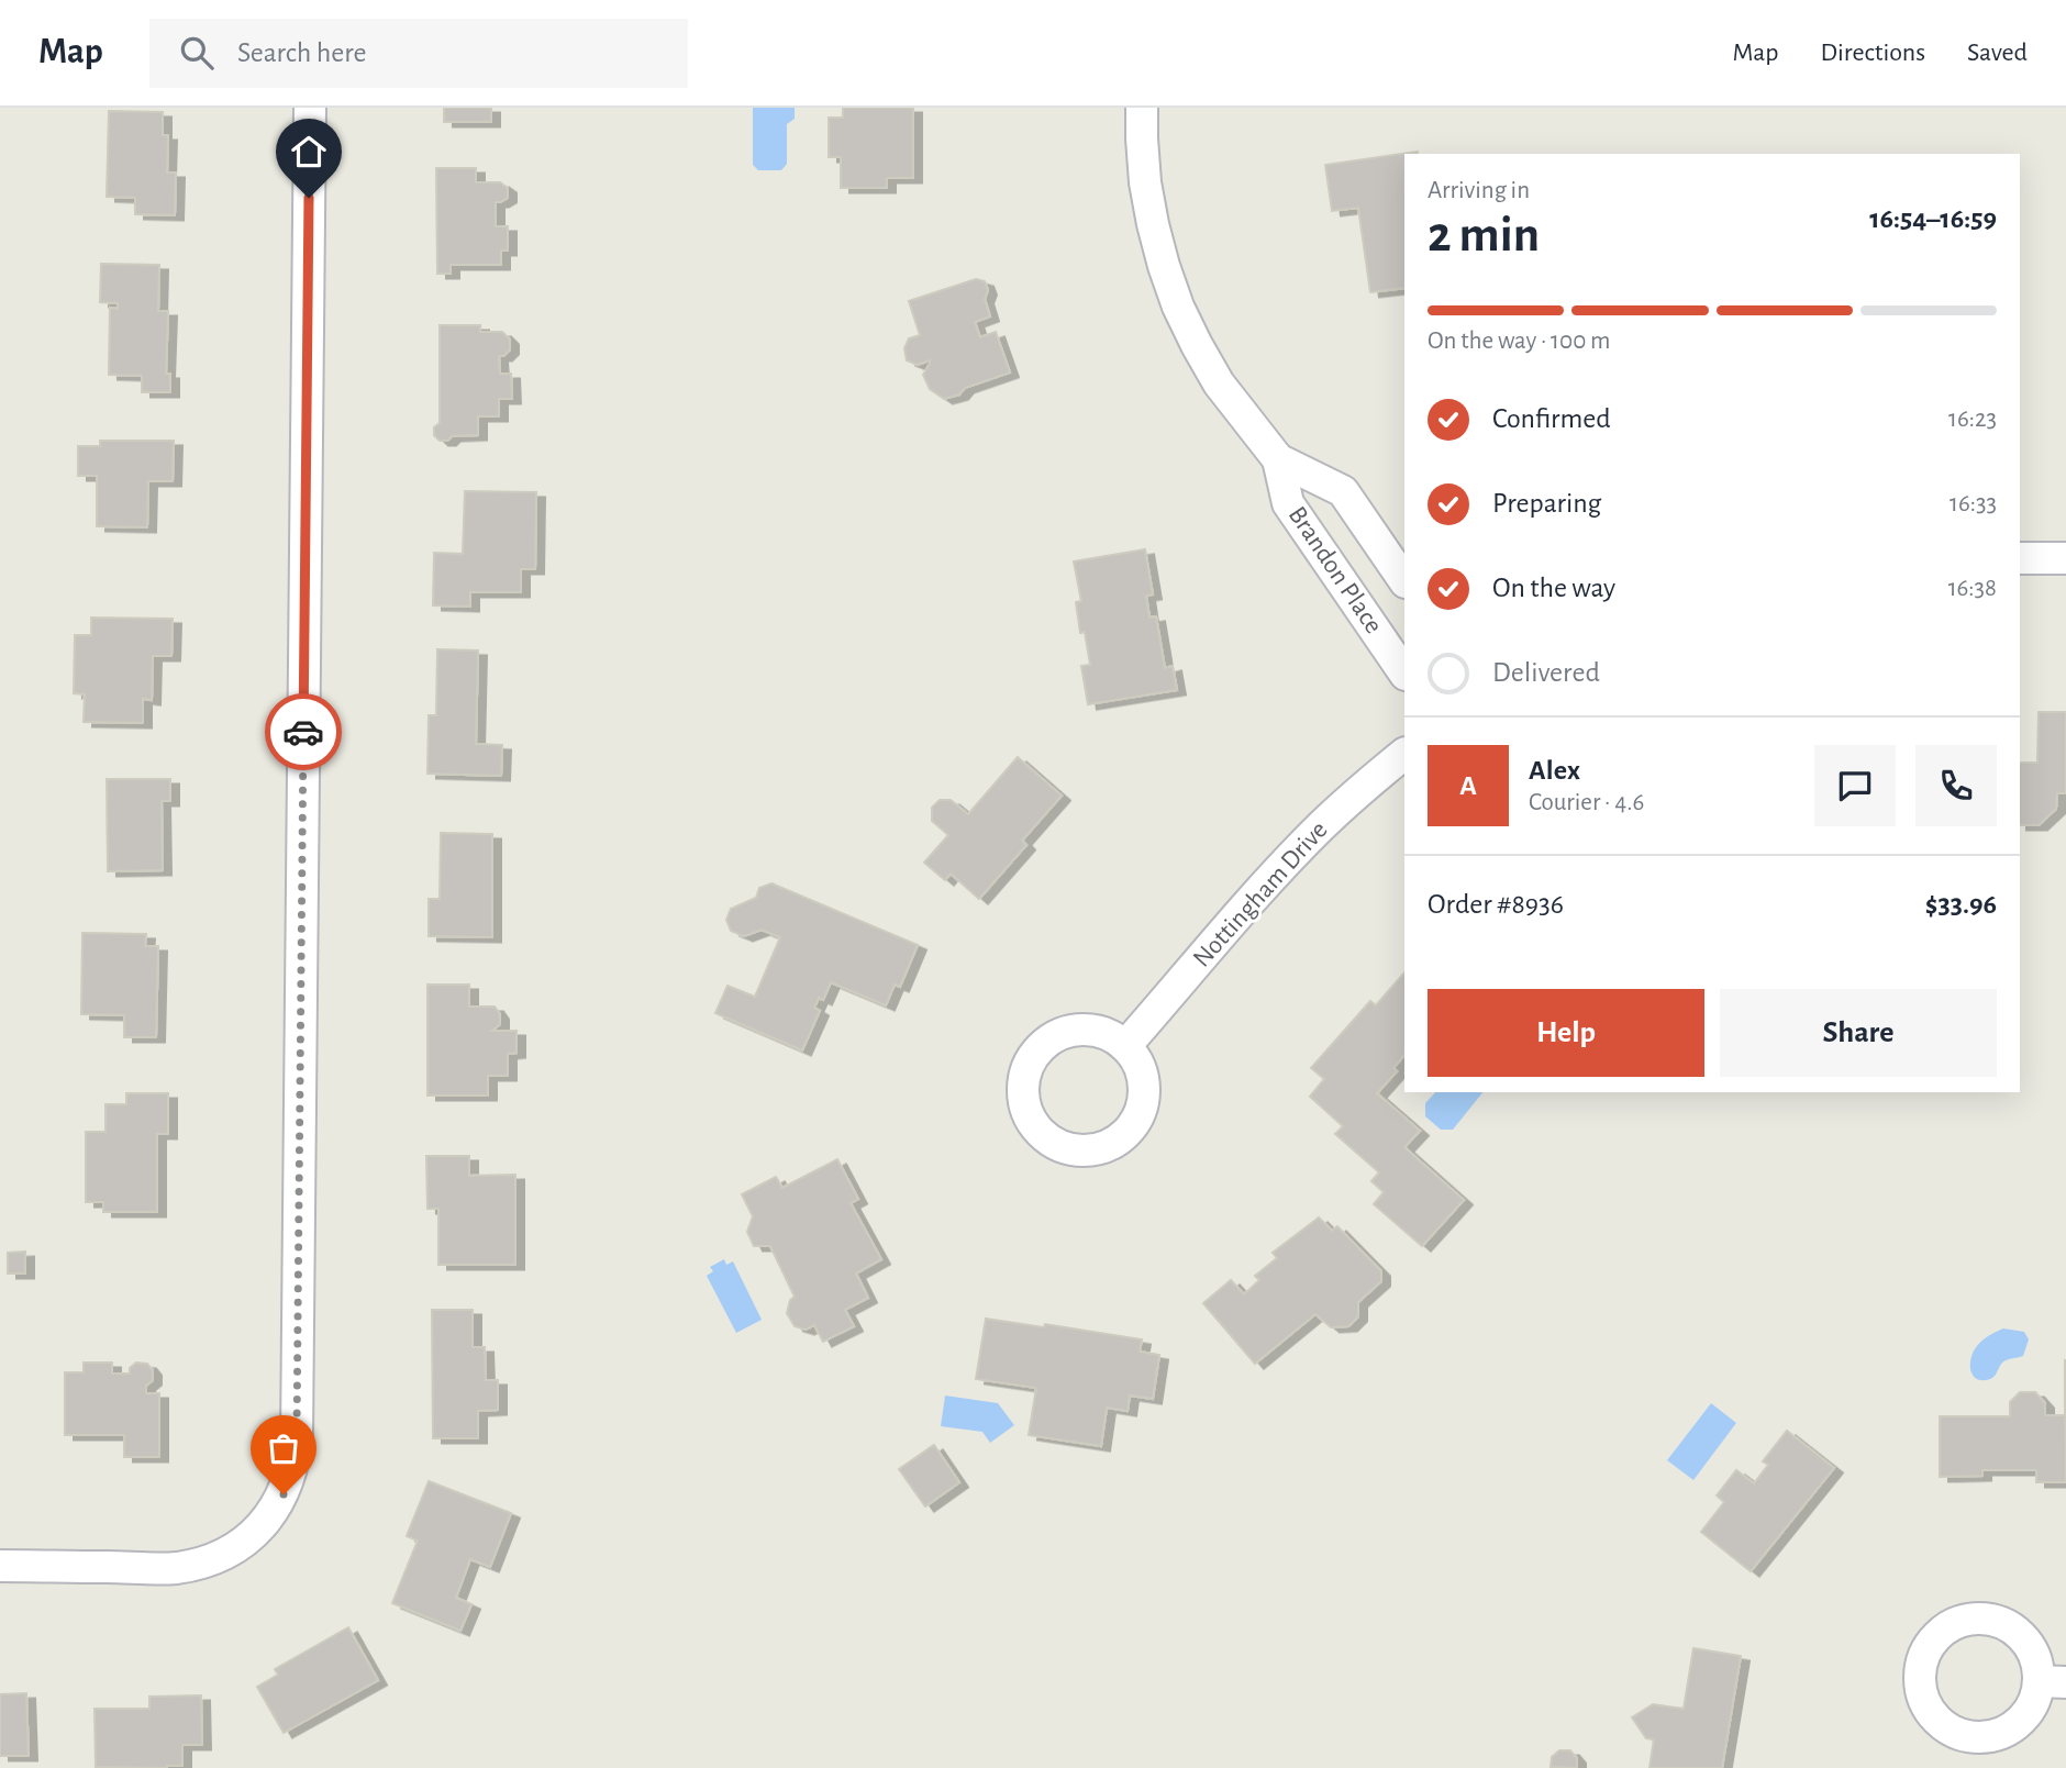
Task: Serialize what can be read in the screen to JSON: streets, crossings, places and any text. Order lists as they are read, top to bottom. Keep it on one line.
{"streets":{"street":["Brandon Place","Nottingham Drive"]},"page":{"header":"Map","search":"Search here","nav":["Map","Directions","Saved"],"heading":["2 min","Arriving in","16:54–16:59"],"panel":["Alex","Courier · 4.6","Order #8936","$33.96"],"bar":"On the way · 100 m","list":[["Confirmed","16:23"],["Preparing","16:33"],["On the way","16:38"],"Delivered"],"round":"A","buttons":["Help","Share"]}}
